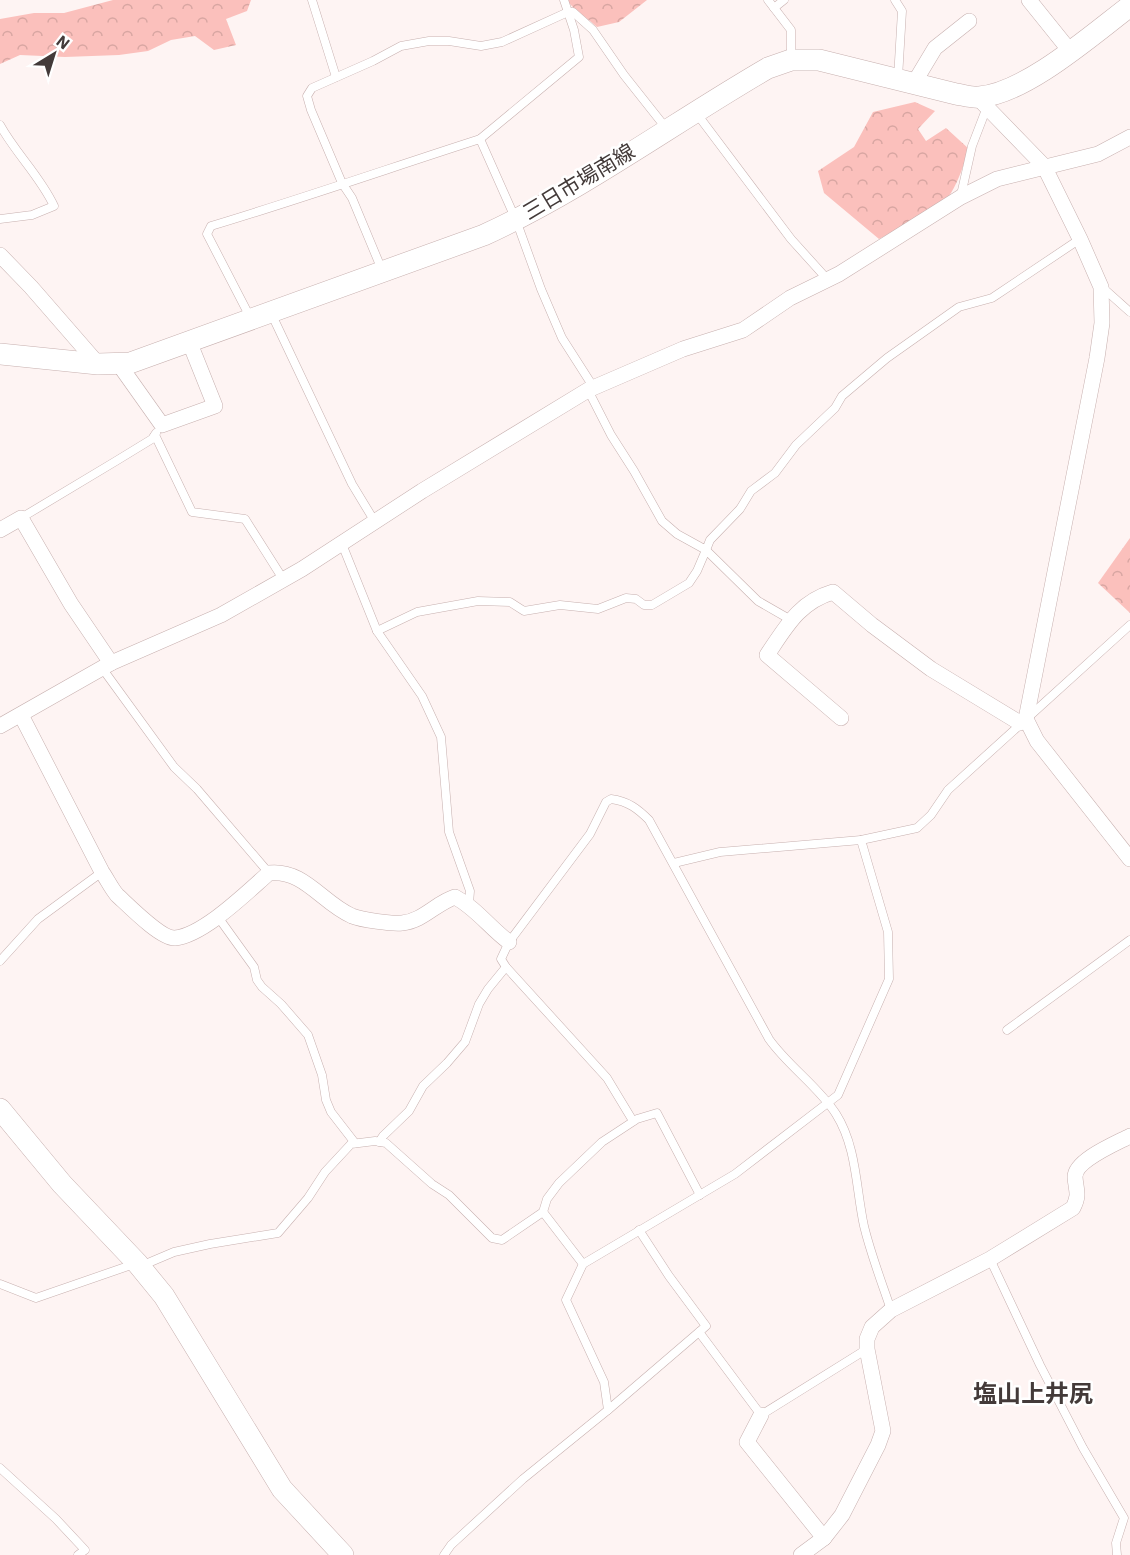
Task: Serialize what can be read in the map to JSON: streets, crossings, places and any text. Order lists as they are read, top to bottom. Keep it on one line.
{"streets":{"main road":["三日市場南線"]},"districts":["塩山上井尻"],"north":"top right"}
